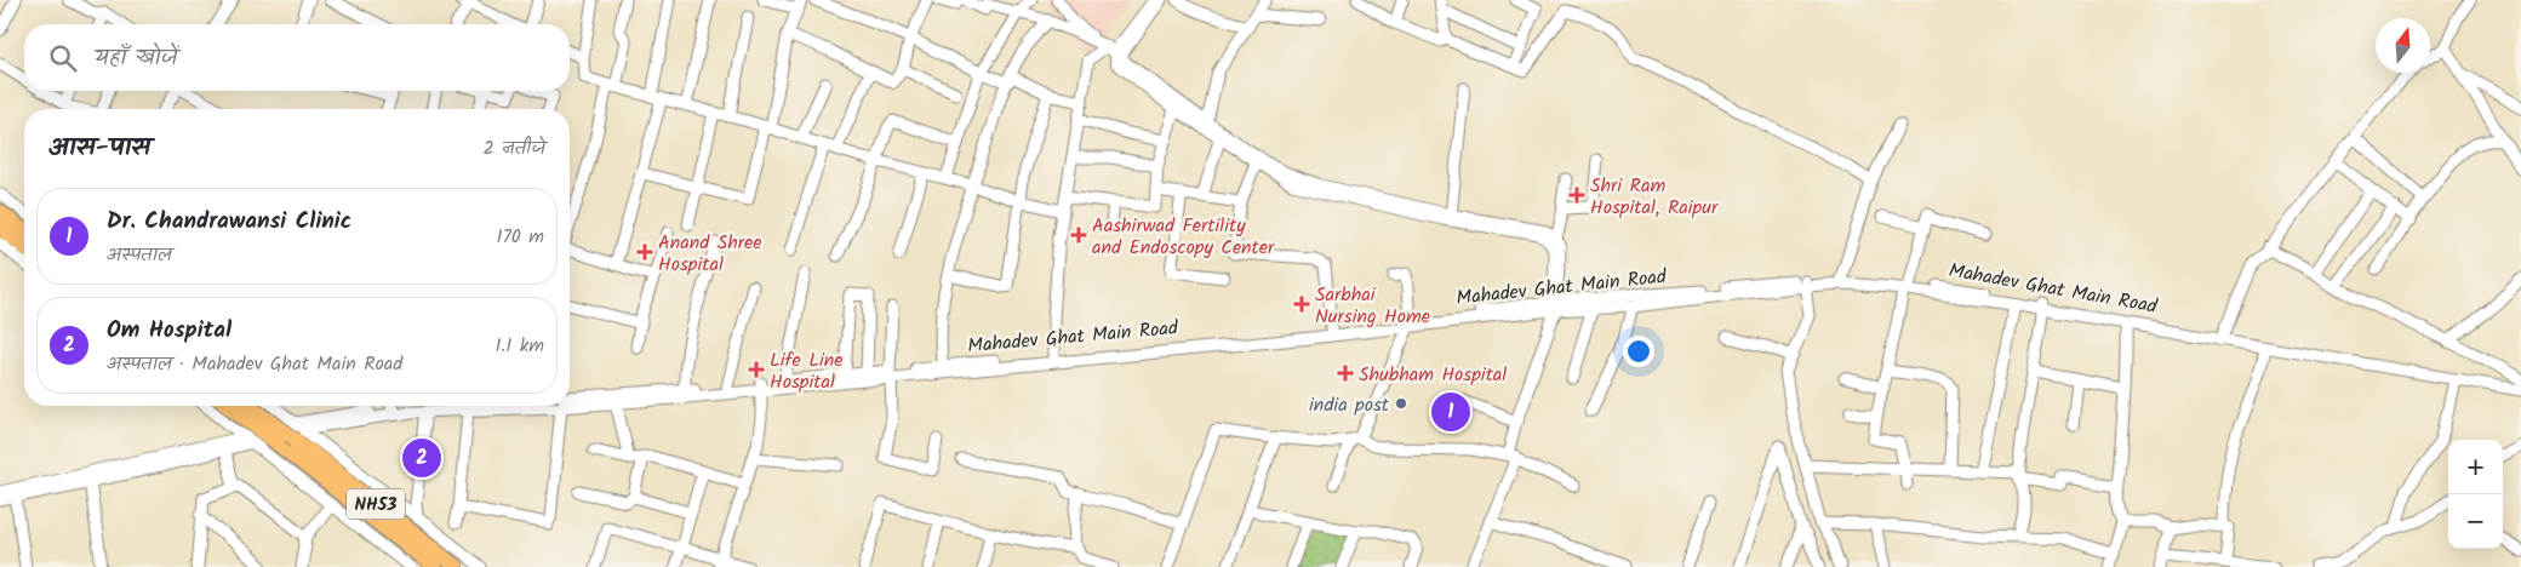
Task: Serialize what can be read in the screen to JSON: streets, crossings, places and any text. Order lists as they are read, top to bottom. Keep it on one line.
{"streets":{"highway":["NH53"],"street":["Mahadev Ghat Main Road"]},"places":{"health":["Shri Ram Hospital, Raipur","Aashirwad Fertility and Endoscopy Center","Anand Shree Hospital","Sarbhai Nursing Home","Life Line Hospital","Shubham Hospital"],"other":["india post"]},"north":"top","page":{"search":"यहाँ खोजें","heading":["आस-पास","2 नतीजे"],"list":[{"mark":"1","name":"Dr. Chandrawansi Clinic","note":"अस्पताल","value":"170 m"},{"mark":"2","name":"Om Hospital","note":"अस्पताल · Mahadev Ghat Main Road","value":"1.1 km"}],"pins":["1","2"],"map_buttons":["+","−"]}}
